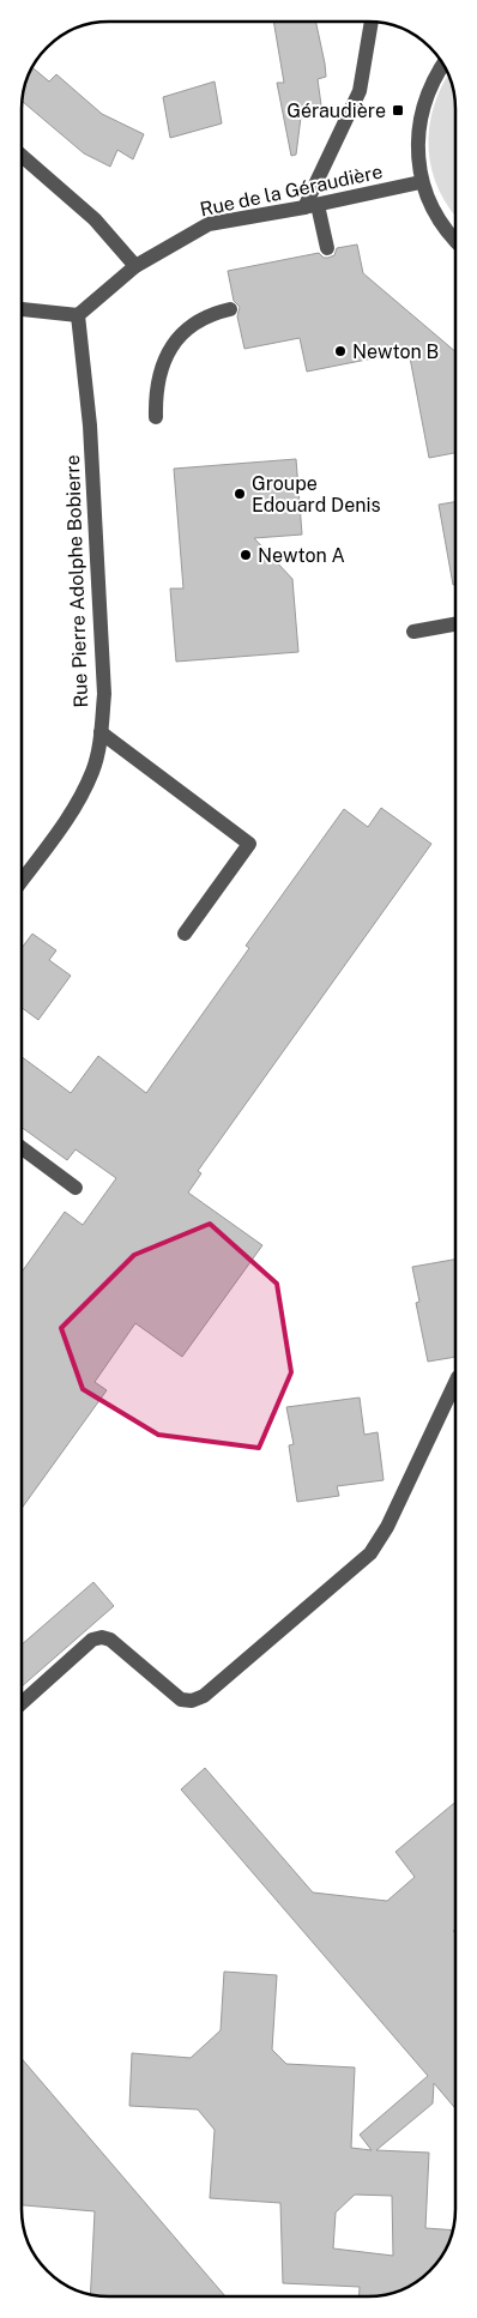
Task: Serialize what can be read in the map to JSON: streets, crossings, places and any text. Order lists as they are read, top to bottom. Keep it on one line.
{"streets":{"street":["Rue de la Géraudière","Rue Pierre Adolphe Bobierre"]},"places":{"transit":["Géraudière"],"other":["Newton B","Groupe Edouard Denis","Newton A"]}}
